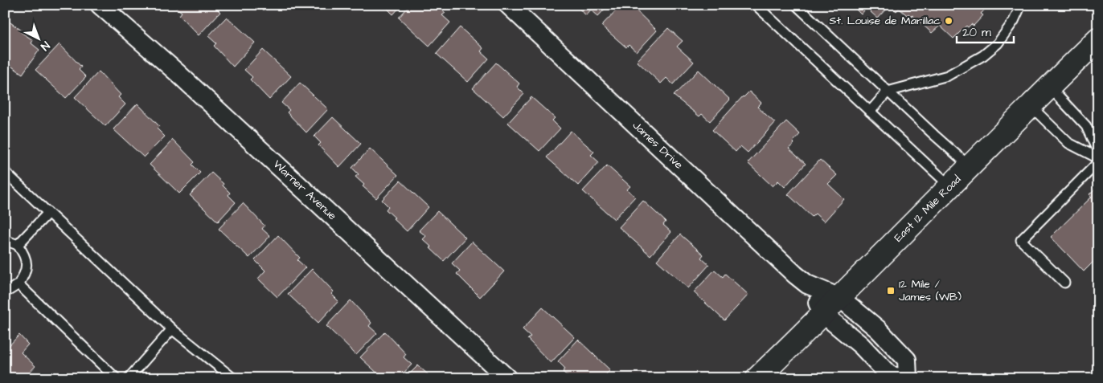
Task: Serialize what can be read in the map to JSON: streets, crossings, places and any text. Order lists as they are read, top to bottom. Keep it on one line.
{"streets":{"main road":["East 12 Mile Road"],"street":["James Drive","Warner Avenue"]},"crossings":[["James Drive","East 12 Mile Road"]],"places":{"other":["St. Louise de Marillac"],"transit":["12 Mile / James (WB)"]},"scale_bar":"20 m","north":"bottom right"}
